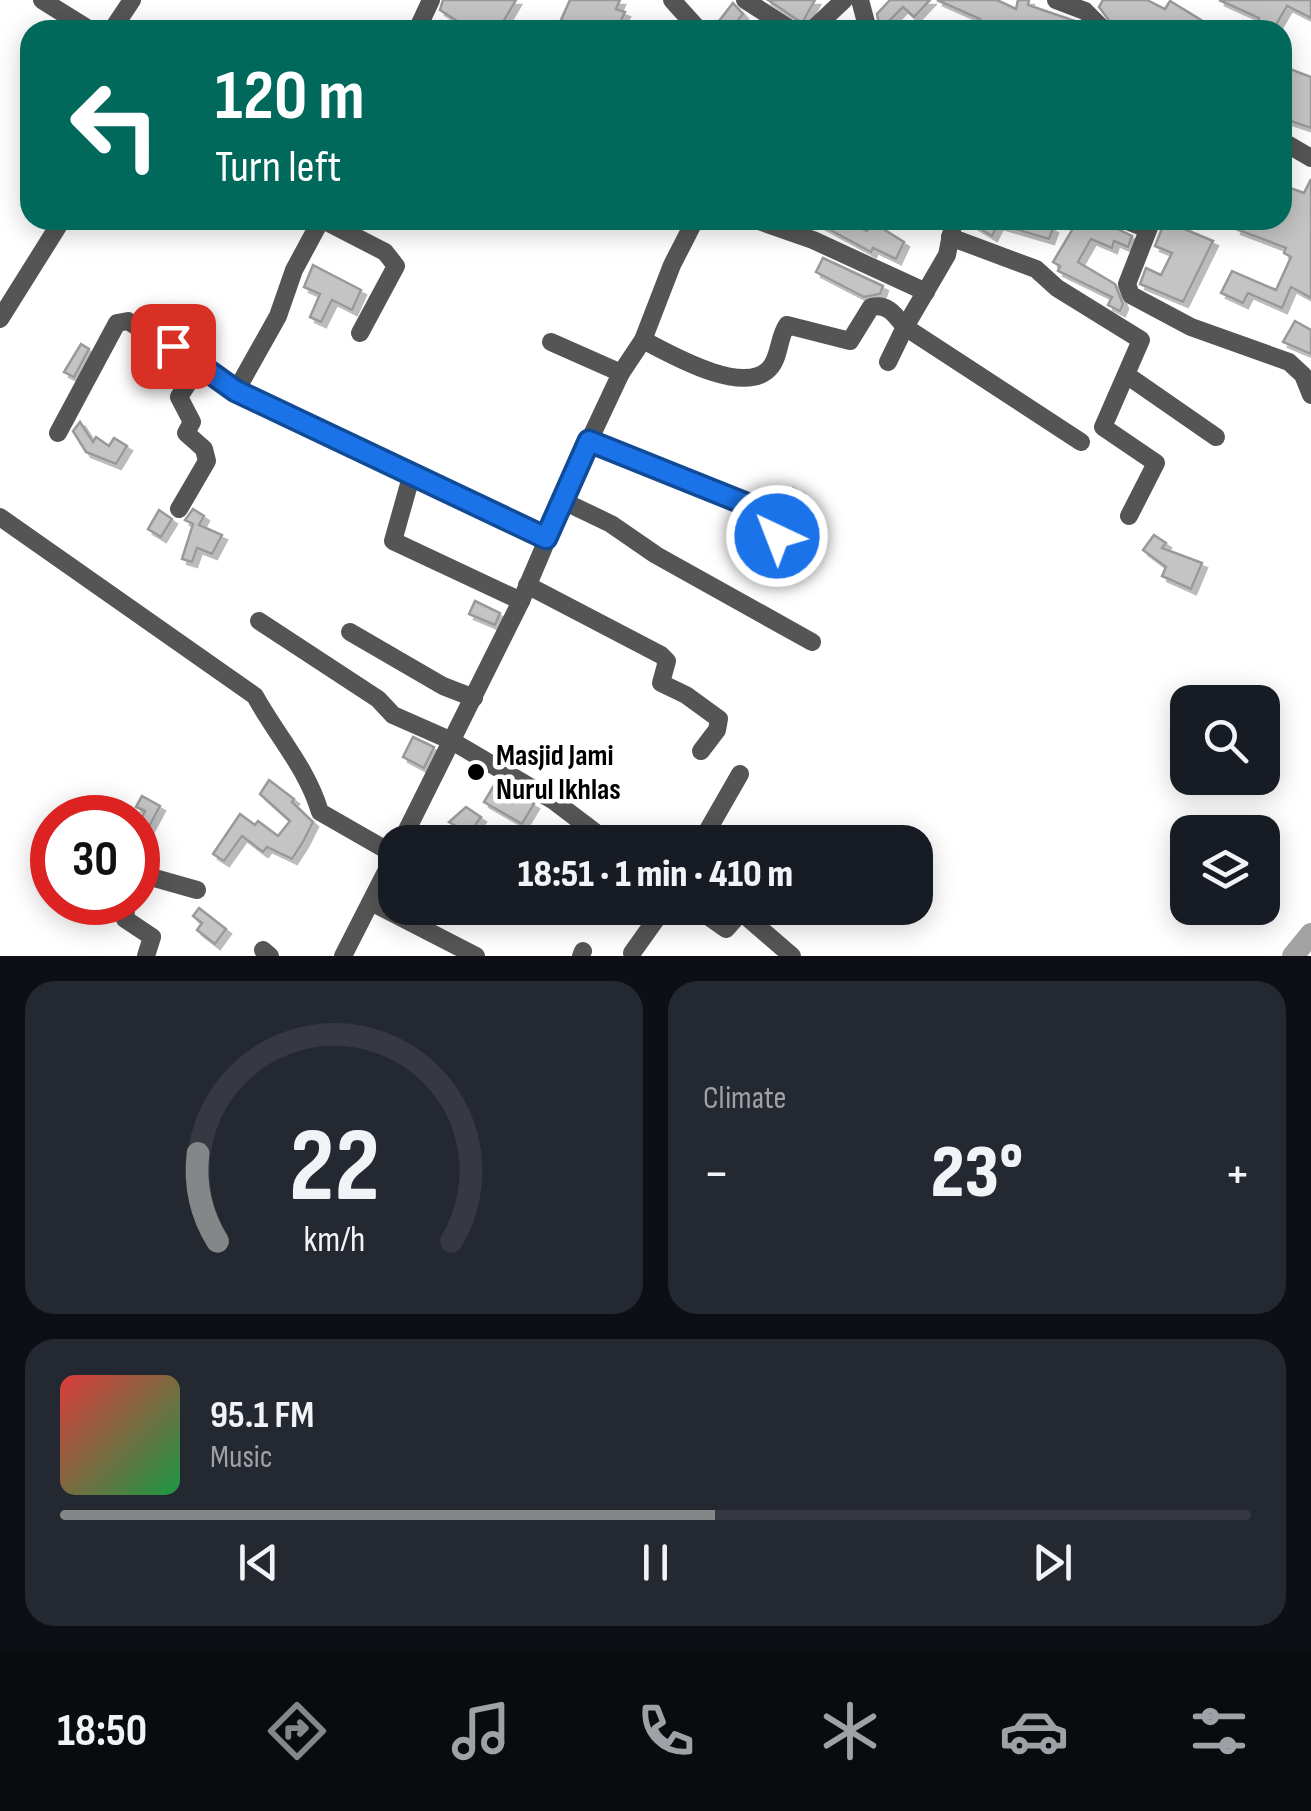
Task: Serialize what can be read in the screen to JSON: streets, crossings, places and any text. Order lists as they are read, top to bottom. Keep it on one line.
{"places":["Masjid Jami Nurul Ikhlas"],"page":{"turn":["120 m","Turn left"],"limit":"30","trip":"18:51 · 1 min · 410 m","tile":"Climate","heat":["−","23°","+"],"song":["95.1 FM","Music"],"tabs":"18:50","gauge":["22","km/h"]}}
